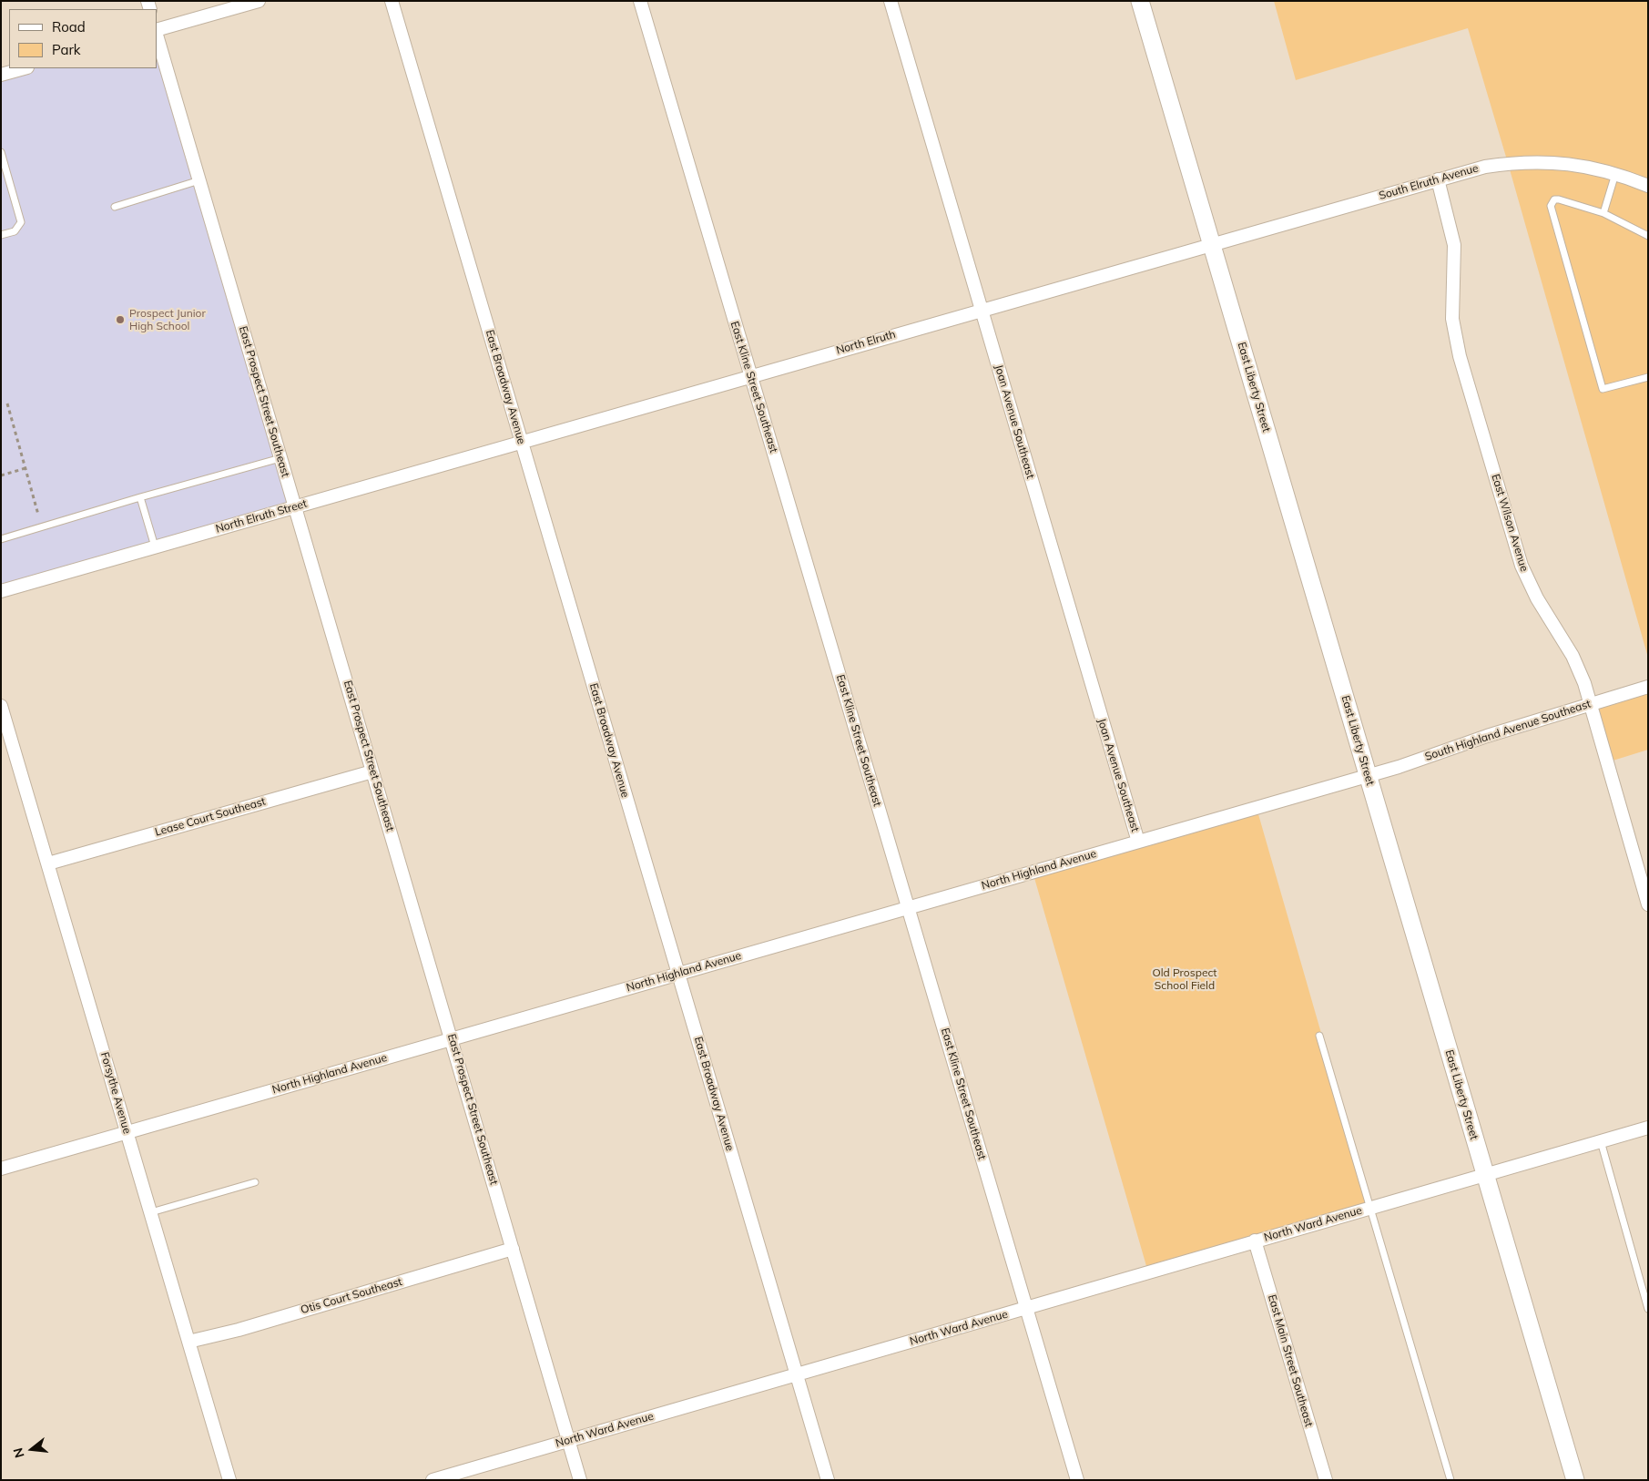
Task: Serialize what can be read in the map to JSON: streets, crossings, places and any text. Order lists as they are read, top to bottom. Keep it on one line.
{"streets":{"street":["South Elruth Avenue","North Elruth","East Broadway Avenue","East Kline Street Southeast","East Liberty Street","East Prospect Street Southeast","Joan Avenue Southeast","North Elruth Street","East Wilson Avenue","South Highland Avenue Southeast","Lease Court Southeast","North Highland Avenue","Forsythe Avenue","North Ward Avenue","Otis Court Southeast","East Main Street Southeast"]},"crossings":[["South Elruth Avenue","North Elruth"],["South Elruth Avenue","East Liberty Street"],["South Elruth Avenue","East Wilson Avenue"],["North Elruth","East Broadway Avenue"],["North Elruth","East Kline Street Southeast"],["North Elruth","East Liberty Street"],["North Elruth","Joan Avenue Southeast"],["North Elruth","North Elruth Street"],["East Broadway Avenue","North Elruth Street"],["East Broadway Avenue","North Highland Avenue"],["East Broadway Avenue","North Ward Avenue"],["East Kline Street Southeast","North Highland Avenue"],["East Kline Street Southeast","North Ward Avenue"],["East Liberty Street","South Highland Avenue Southeast"],["East Liberty Street","North Highland Avenue"],["East Liberty Street","North Ward Avenue"],["East Prospect Street Southeast","North Elruth Street"],["East Prospect Street Southeast","Lease Court Southeast"],["East Prospect Street Southeast","North Highland Avenue"],["East Prospect Street Southeast","North Ward Avenue"],["East Prospect Street Southeast","Otis Court Southeast"],["Joan Avenue Southeast","North Highland Avenue"],["East Wilson Avenue","South Highland Avenue Southeast"],["South Highland Avenue Southeast","North Highland Avenue"],["Lease Court Southeast","Forsythe Avenue"],["North Highland Avenue","Forsythe Avenue"],["Forsythe Avenue","Otis Court Southeast"],["North Ward Avenue","East Main Street Southeast"]],"parks":["Old Prospect School Field"],"places":["Prospect Junior High School"],"legend":["Road","Park"],"north":"left"}
